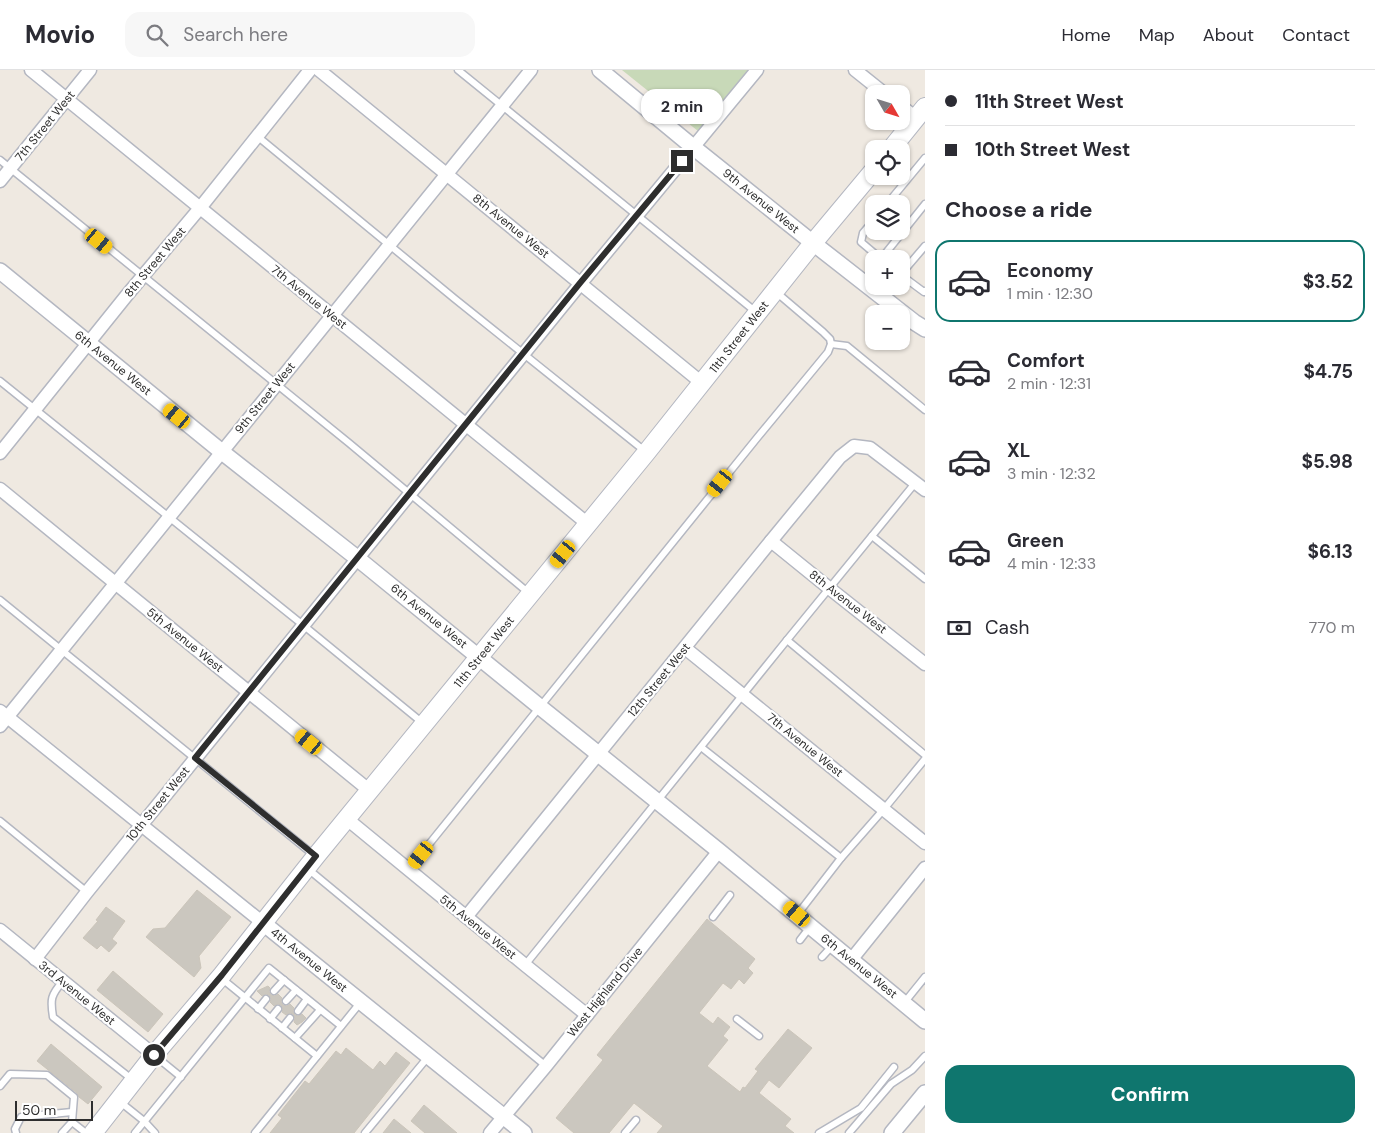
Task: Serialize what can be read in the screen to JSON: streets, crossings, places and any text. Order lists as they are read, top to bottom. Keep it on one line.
{"streets":{"main road":["11th Street West"],"street":["7th Street West","9th Avenue West","8th Avenue West","8th Street West","7th Avenue West","6th Avenue West","9th Street West","5th Avenue West","12th Street West","10th Street West","4th Avenue West","West Highland Drive","3rd Avenue West"]},"crossings":[["7th Street West","7th Avenue West"],["9th Avenue West","11th Street West"],["9th Avenue West","10th Street West"],["8th Avenue West","11th Street West"],["8th Avenue West","9th Street West"],["8th Avenue West","12th Street West"],["8th Avenue West","10th Street West"],["8th Street West","7th Avenue West"],["8th Street West","6th Avenue West"],["7th Avenue West","11th Street West"],["7th Avenue West","9th Street West"],["7th Avenue West","12th Street West"],["7th Avenue West","10th Street West"],["11th Street West","6th Avenue West"],["11th Street West","5th Avenue West"],["11th Street West","4th Avenue West"],["11th Street West","3rd Avenue West"],["6th Avenue West","9th Street West"],["6th Avenue West","12th Street West"],["6th Avenue West","10th Street West"],["6th Avenue West","West Highland Drive"],["9th Street West","5th Avenue West"],["9th Street West","4th Avenue West"],["5th Avenue West","12th Street West"],["5th Avenue West","10th Street West"],["5th Avenue West","West Highland Drive"],["10th Street West","4th Avenue West"],["10th Street West","3rd Avenue West"],["4th Avenue West","West Highland Drive"]],"scale_bar":"50 m","north":"bottom right","page":{"header":"Movio","search":"Search here","nav":["Home","Map","About","Contact"],"banner":["11th Street West","10th Street West"],"map_buttons":["+","−"],"bubble":"2 min","heading":"Choose a ride","list":[{"name":"Economy","note":"1 min · 12:30","value":"$3.52"},{"name":"Comfort","note":"2 min · 12:31","value":"$4.75"},{"name":"XL","note":"3 min · 12:32","value":"$5.98"},{"name":"Green","note":"4 min · 12:33","value":"$6.13"}],"pay":["Cash","770 m"],"buttons":"Confirm","scale":"50 m"}}
